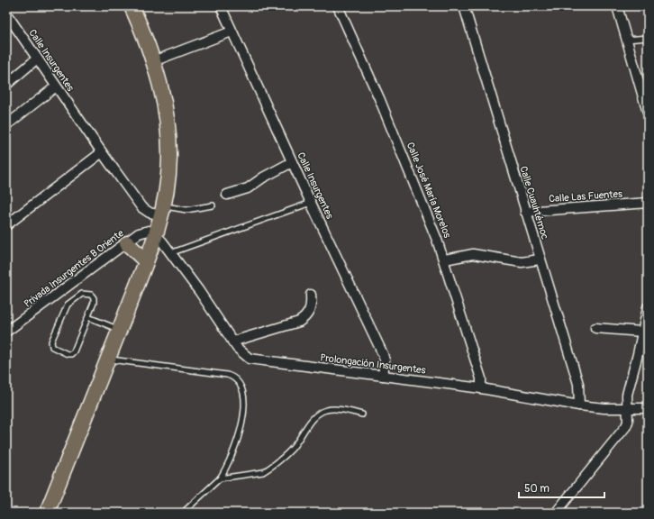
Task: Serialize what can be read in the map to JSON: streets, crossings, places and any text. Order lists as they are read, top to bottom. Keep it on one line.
{"streets":{"street":["Calle Insurgentes","Calle José María Morelos","Calle Las Fuentes","Calle Cuauhtémoc","Privada Insurgentes B Oriente","Prolongación Insurgentes"]},"crossings":[["Calle Insurgentes","Prolongación Insurgentes"],["Calle José María Morelos","Prolongación Insurgentes"],["Calle Las Fuentes","Calle Cuauhtémoc"],["Calle Cuauhtémoc","Prolongación Insurgentes"],["Privada Insurgentes B Oriente","Prolongación Insurgentes"]],"scale_bar":"50 m"}
